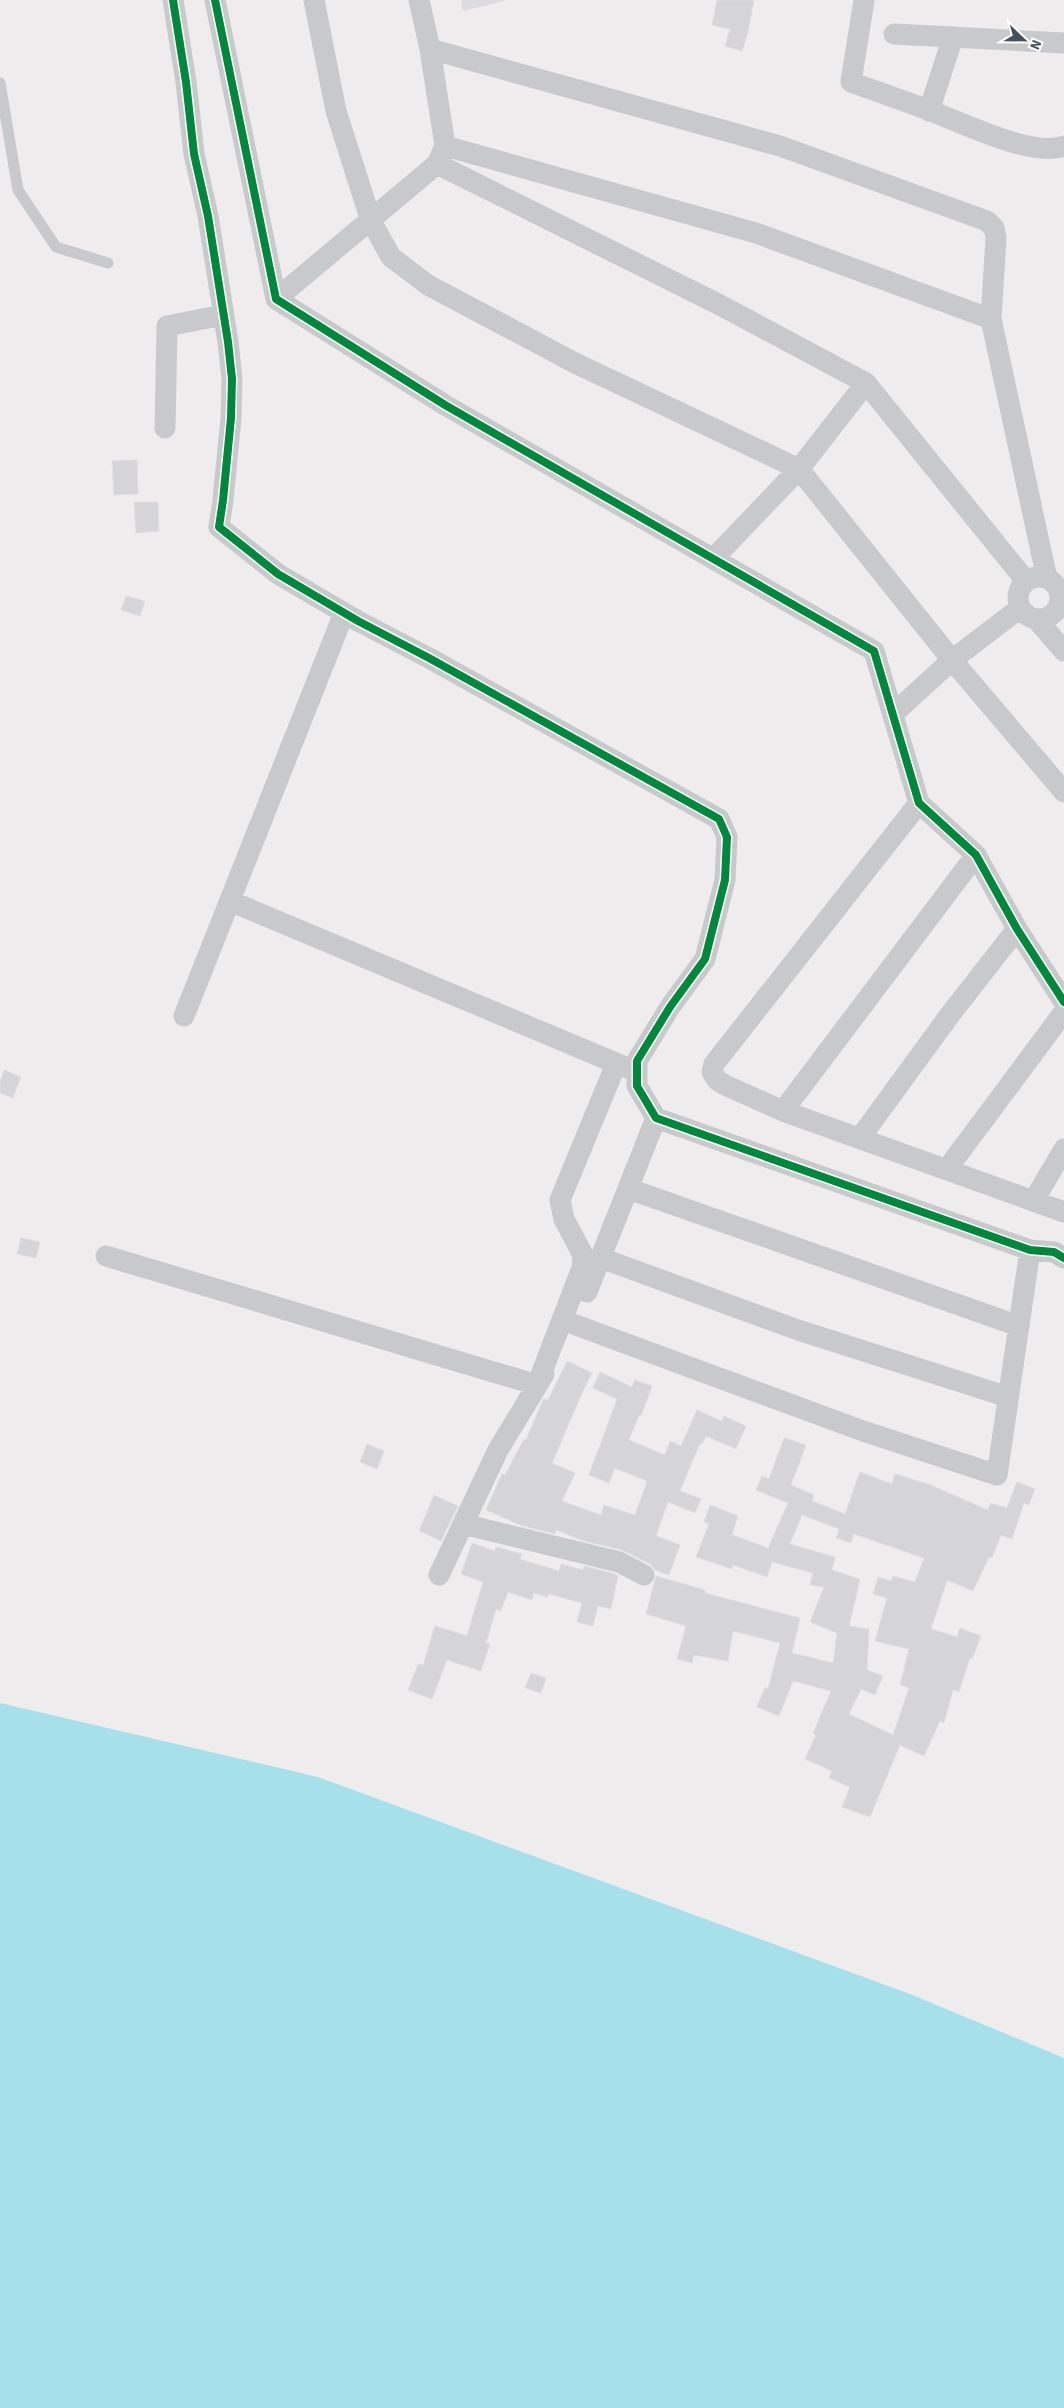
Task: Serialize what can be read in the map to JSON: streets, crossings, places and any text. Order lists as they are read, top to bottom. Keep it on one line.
{"north":"right"}
